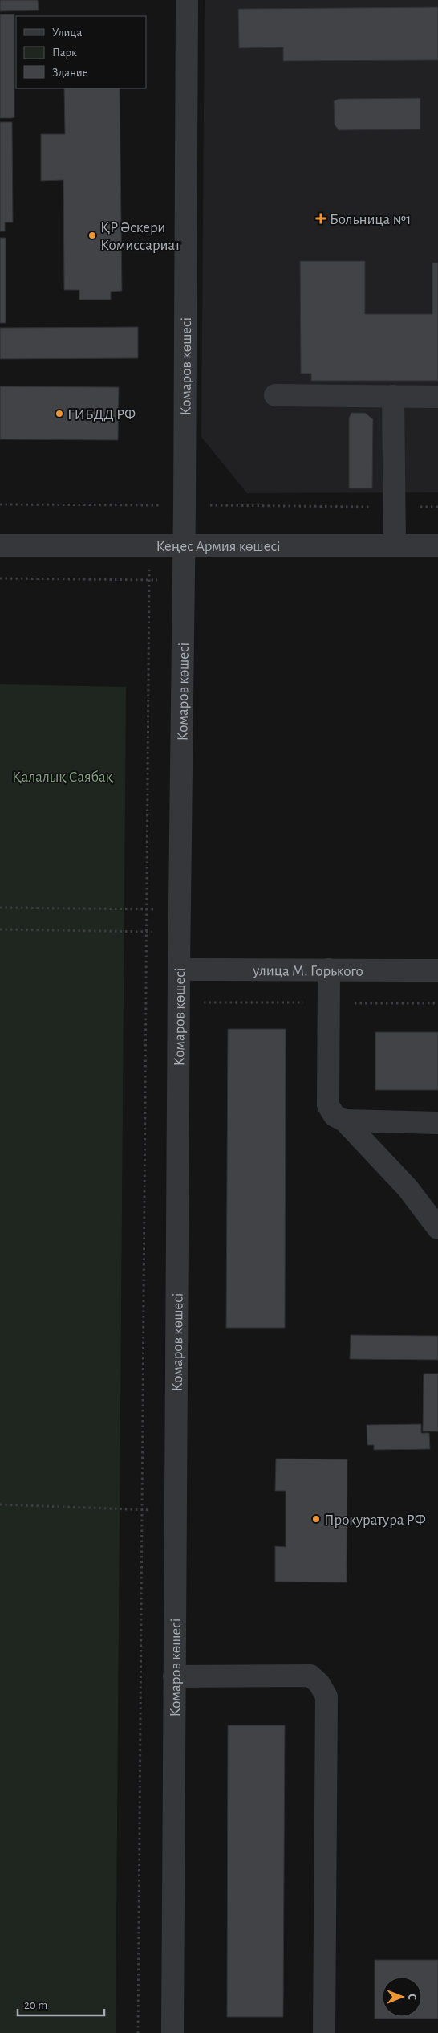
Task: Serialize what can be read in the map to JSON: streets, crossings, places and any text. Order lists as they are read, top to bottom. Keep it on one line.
{"streets":{"street":["Комаров көшесі","Кеңес Армия көшесі","улица М. Горького"]},"crossings":[["Комаров көшесі","Кеңес Армия көшесі"],["Комаров көшесі","улица М. Горького"]],"parks":["Қалалық Саябақ"],"places":{"health":["Больница №1"],"other":["ҚР Әскери Комиссариат","ГИБДД РФ","Прокуратура РФ"]},"legend":["Улица","Парк","Здание"],"scale_bar":"20 m","north":"right"}
